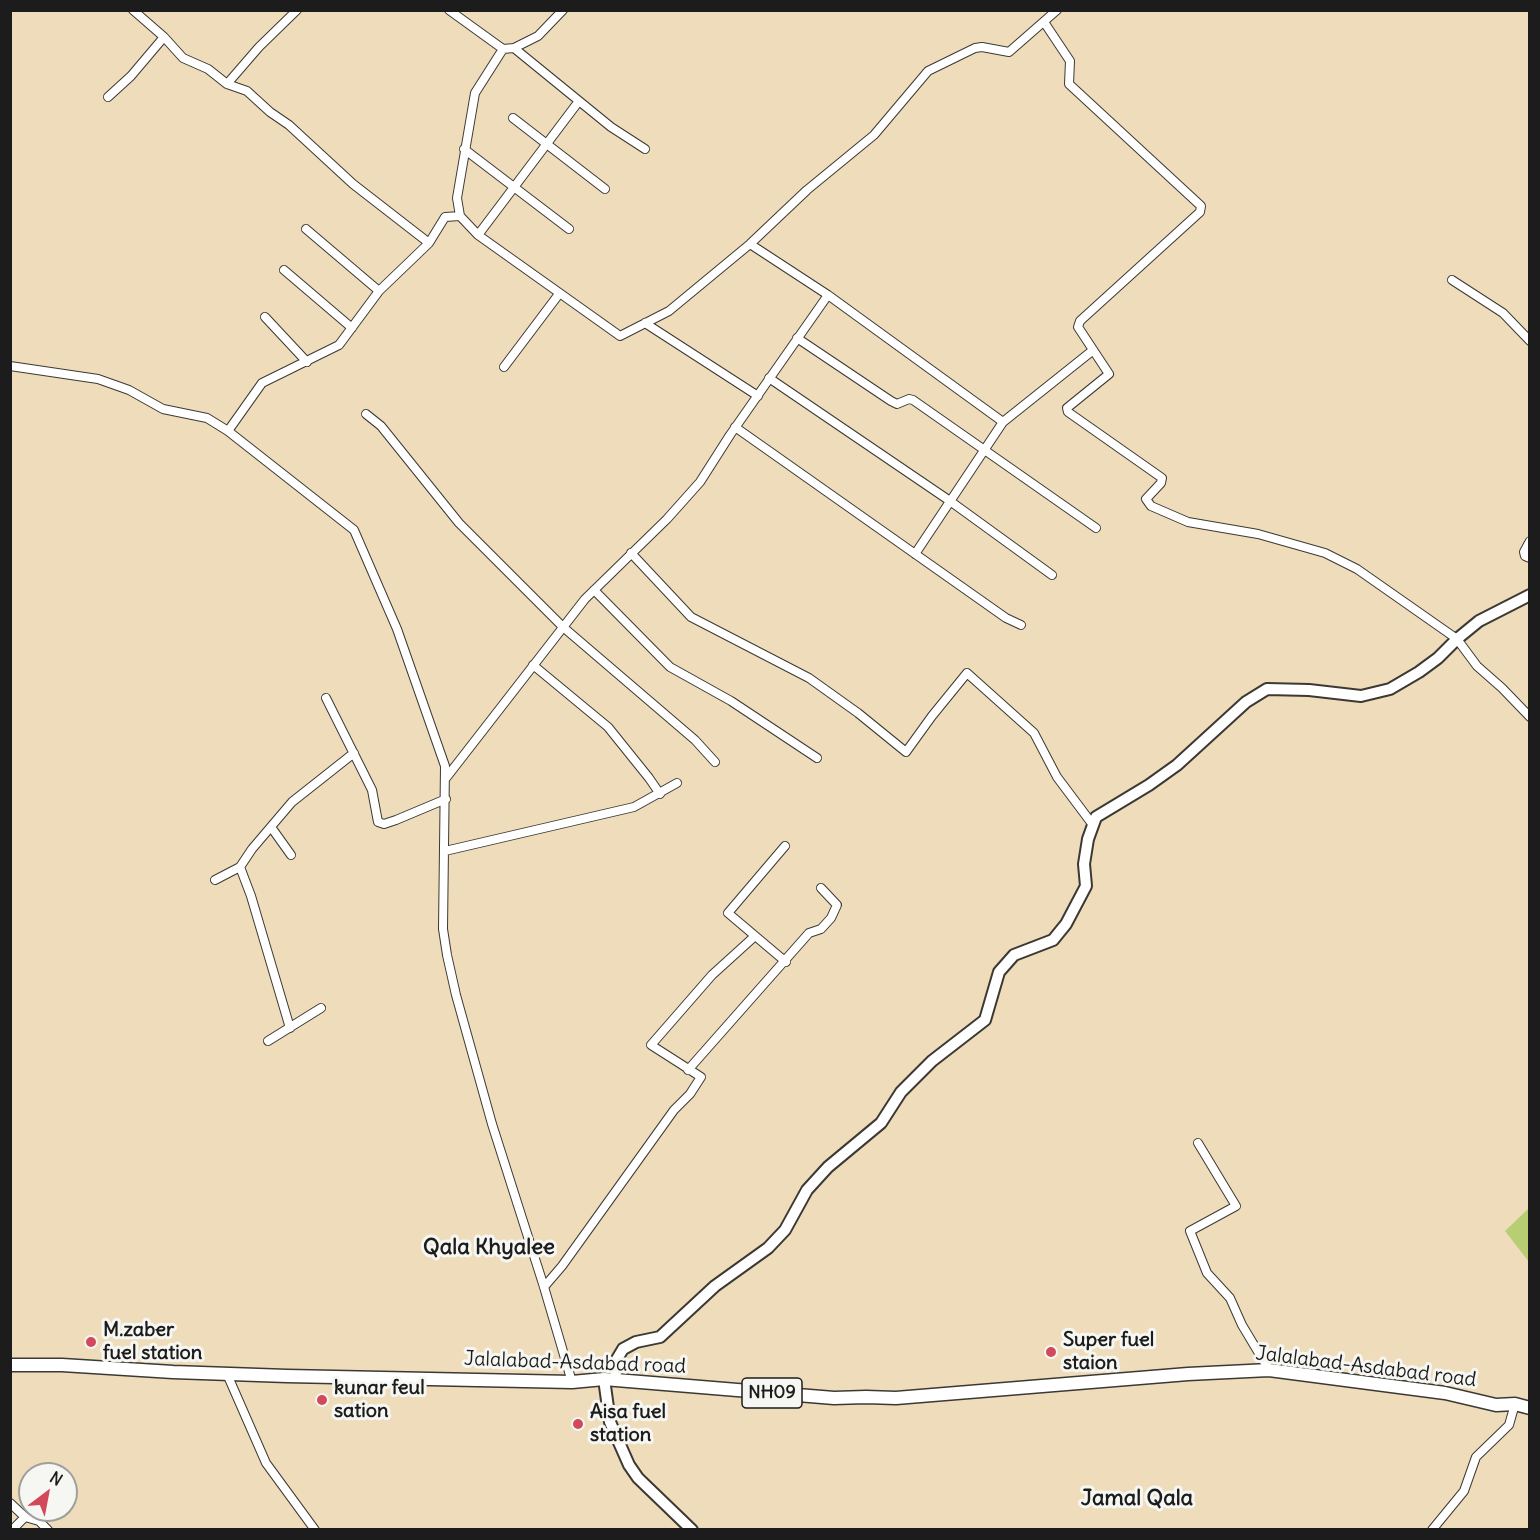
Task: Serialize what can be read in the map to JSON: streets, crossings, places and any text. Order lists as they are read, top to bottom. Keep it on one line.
{"streets":{"main road":["Jalalabad-Asdabad road","NH09"]},"districts":["Qala Khyalee","Jamal Qala"],"places":["M.zaber fuel station","Super fuel staion","kunar feul sation","Aisa fuel station"],"north":"top right"}
